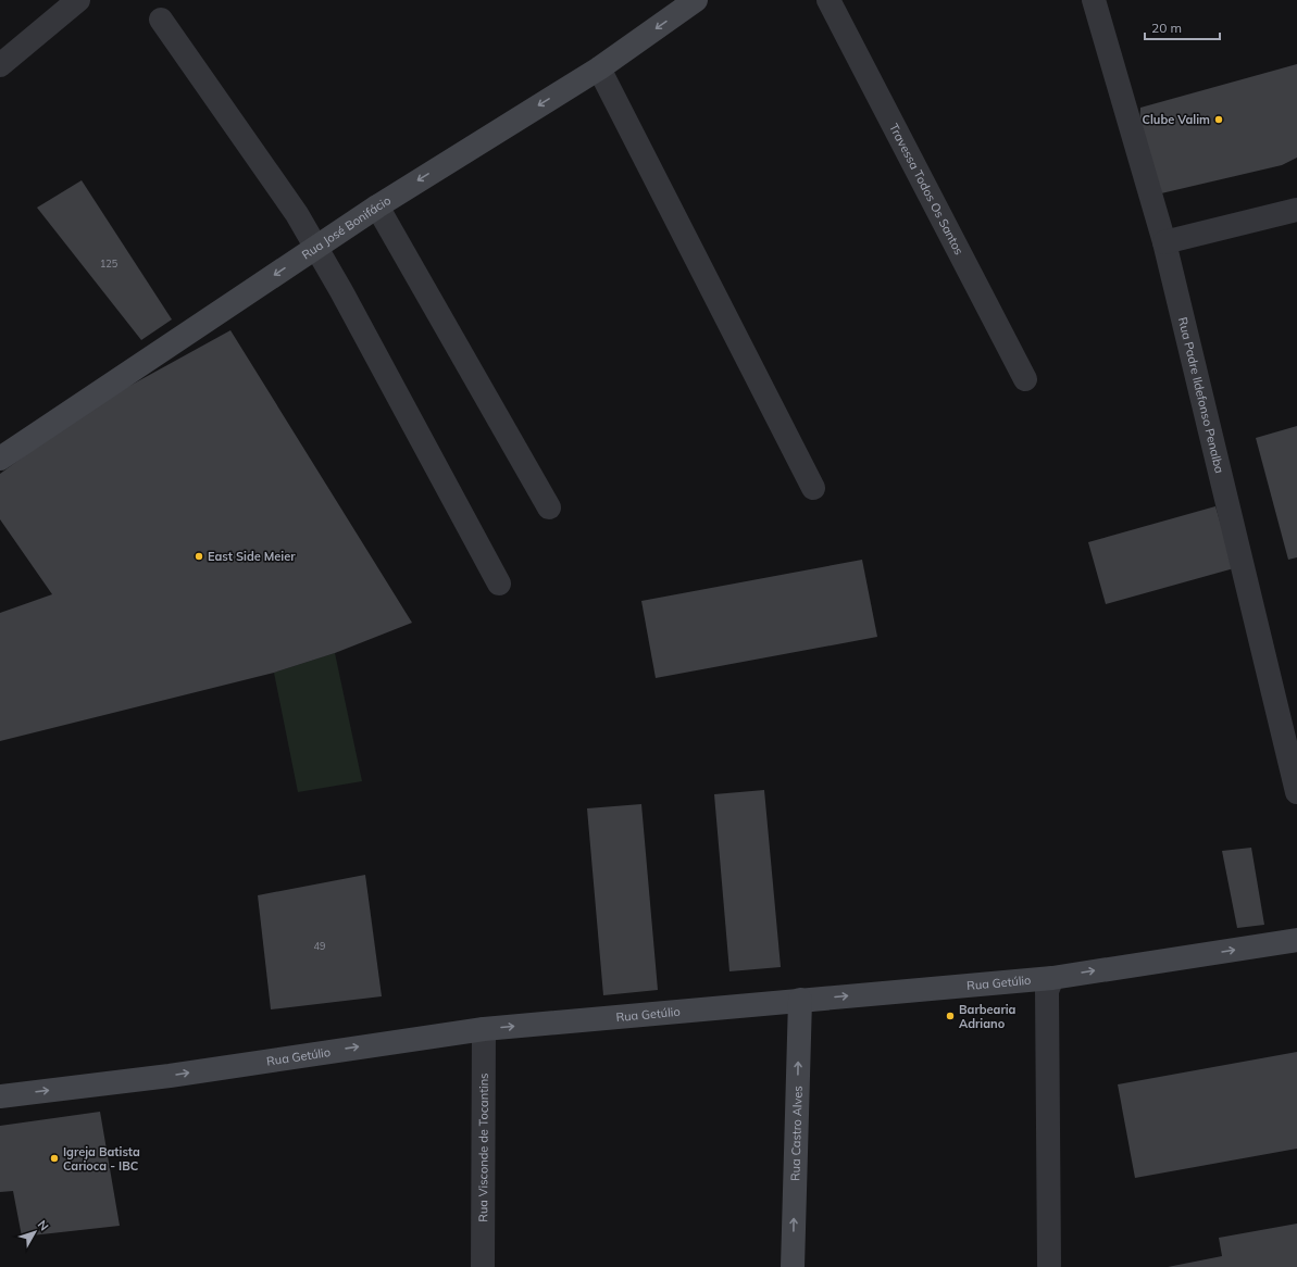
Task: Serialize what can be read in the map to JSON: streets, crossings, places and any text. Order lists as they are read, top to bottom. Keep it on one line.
{"streets":{"street":["Travessa Todos Os Santos","Rua José Bonifácio","Rua Padre Ildefonso Penalba","Rua Getúlio","Rua Castro Alves","Rua Visconde de Tocantins"]},"crossings":[["Rua Getúlio","Rua Castro Alves"],["Rua Getúlio","Rua Visconde de Tocantins"]],"one_way":["Rua José Bonifácio","Rua Getúlio","Rua Castro Alves"],"places":["Clube Valim","East Side Meier","Barbearia Adriano","Igreja Batista Carioca - IBC"],"house_numbers":["125","49"],"scale_bar":"20 m","north":"top right"}
